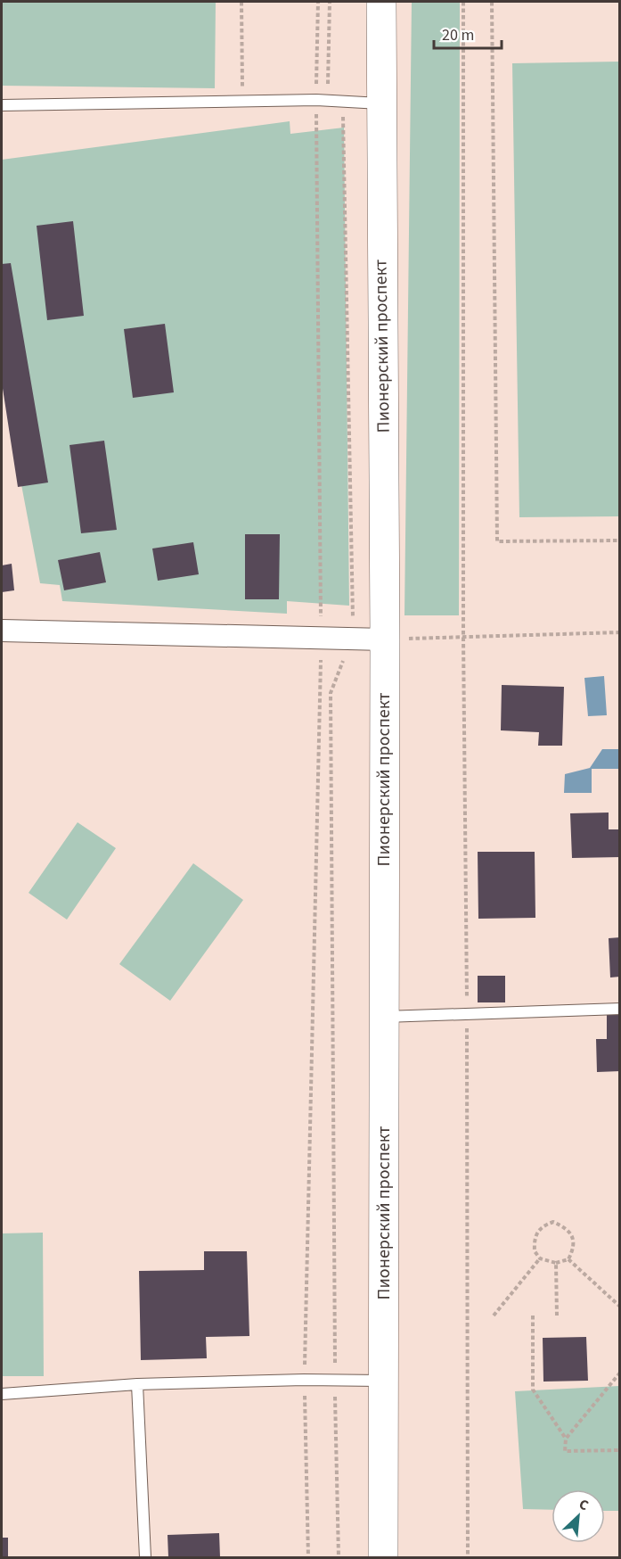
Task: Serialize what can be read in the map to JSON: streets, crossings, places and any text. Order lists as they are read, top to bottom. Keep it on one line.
{"streets":{"street":["Пионерский проспект"]},"scale_bar":"20 m","north":"top right"}
